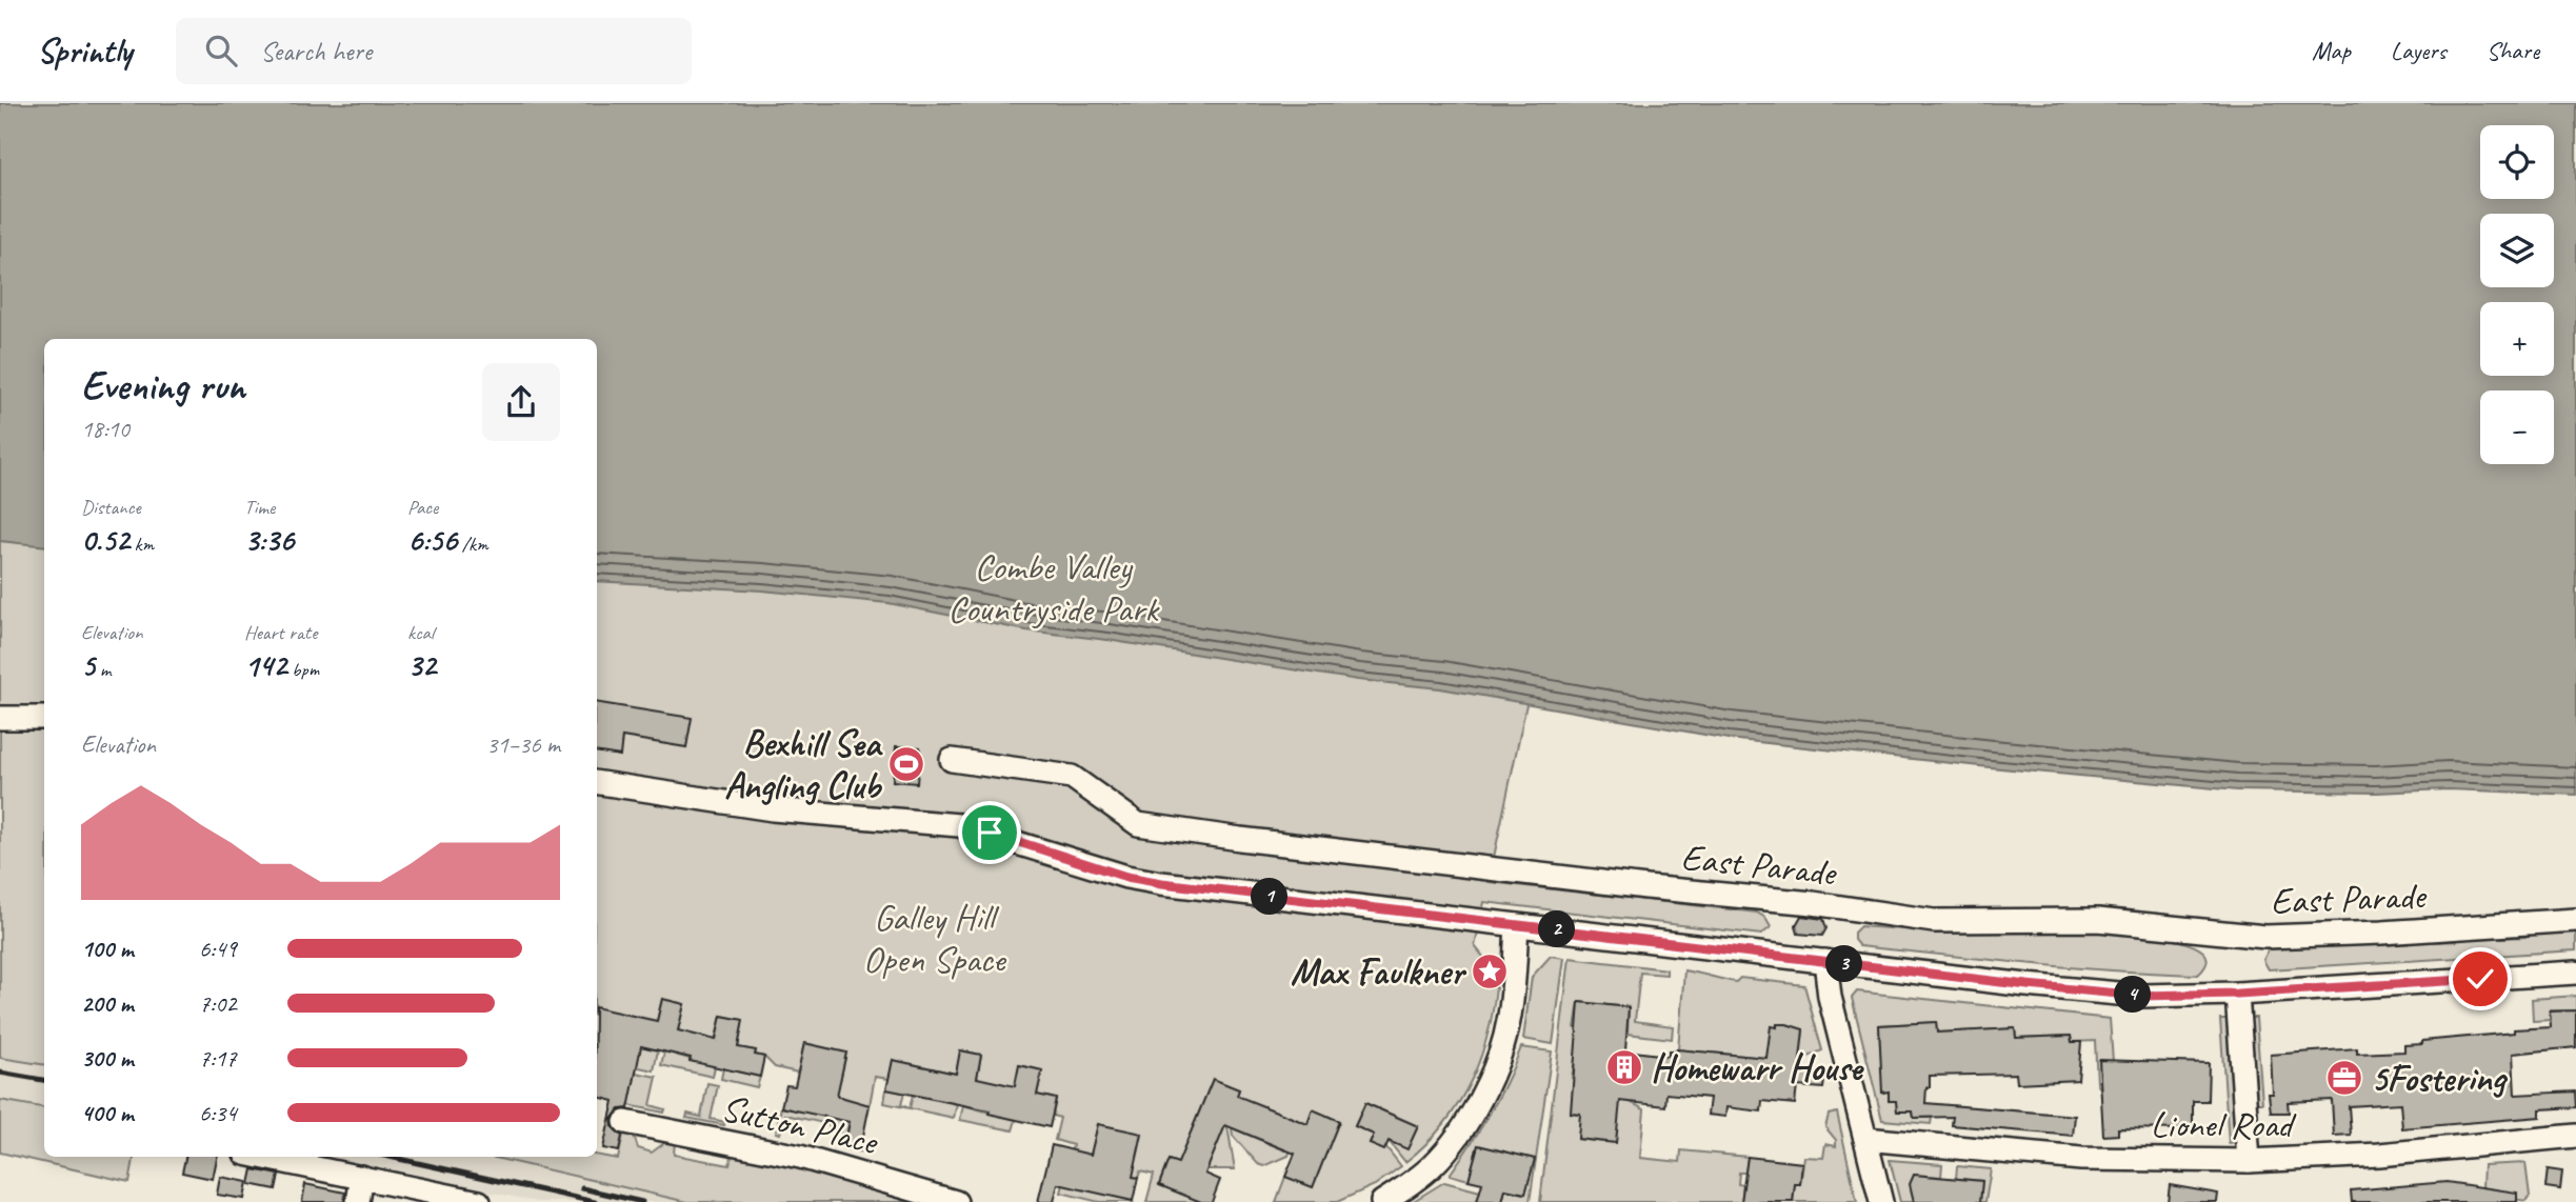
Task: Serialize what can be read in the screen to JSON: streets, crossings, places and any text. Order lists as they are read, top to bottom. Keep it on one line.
{"streets":{"street":["East Parade","Sutton Place","Lionel Road"]},"parks":["Combe Valley Countryside Park","Galley Hill Open Space"],"places":{"sports":["Bexhill Sea Angling Club"],"place":["Max Faulkner"],"building":["Homewarr House"],"office":["5Fostering"]},"page":{"header":"Sprintly","search":"Search here","nav":["Map","Layers","Share"],"map_buttons":["+","−"],"heading":["Evening run","18:10"],"stats":[["Distance","0.52 km"],["Time","3:36"],["Pace","6:56 /km"],["Elevation","5 m"],["Heart rate","142 bpm"],["kcal","32"]],"chart":["Elevation","31–36 m"],"pins":["1","2","3","4"],"list":[{"name":"100 m","note":"6:49"},{"name":"200 m","note":"7:02"},{"name":"300 m","note":"7:17"},{"name":"400 m","note":"6:34"}]}}
